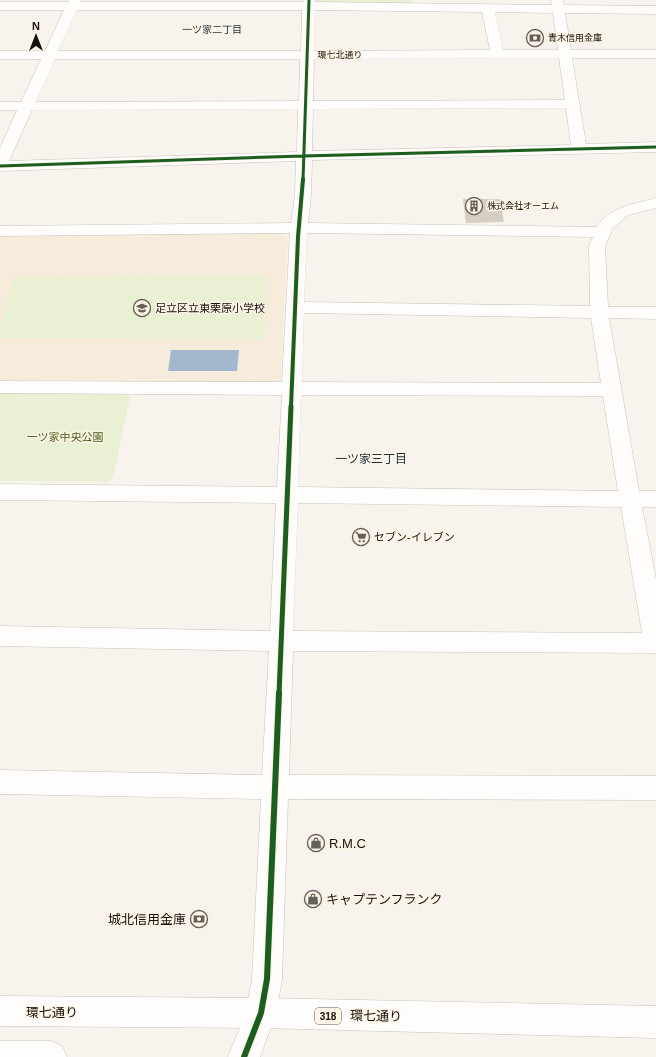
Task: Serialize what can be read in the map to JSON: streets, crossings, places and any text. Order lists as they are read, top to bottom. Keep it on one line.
{"streets":{"street":["環七北通り","環七通り","318"]},"districts":["一ツ家二丁目","一ツ家三丁目"],"parks":["一ツ家中央公園"],"places":{"bank":["青木信用金庫","城北信用金庫"],"building":["株式会社オーエム"],"school or university":["足立区立東栗原小学校"],"supermarket":["セブン-イレブン"],"shop":["R.M.C","キャプテンフランク"]},"north":"top"}
